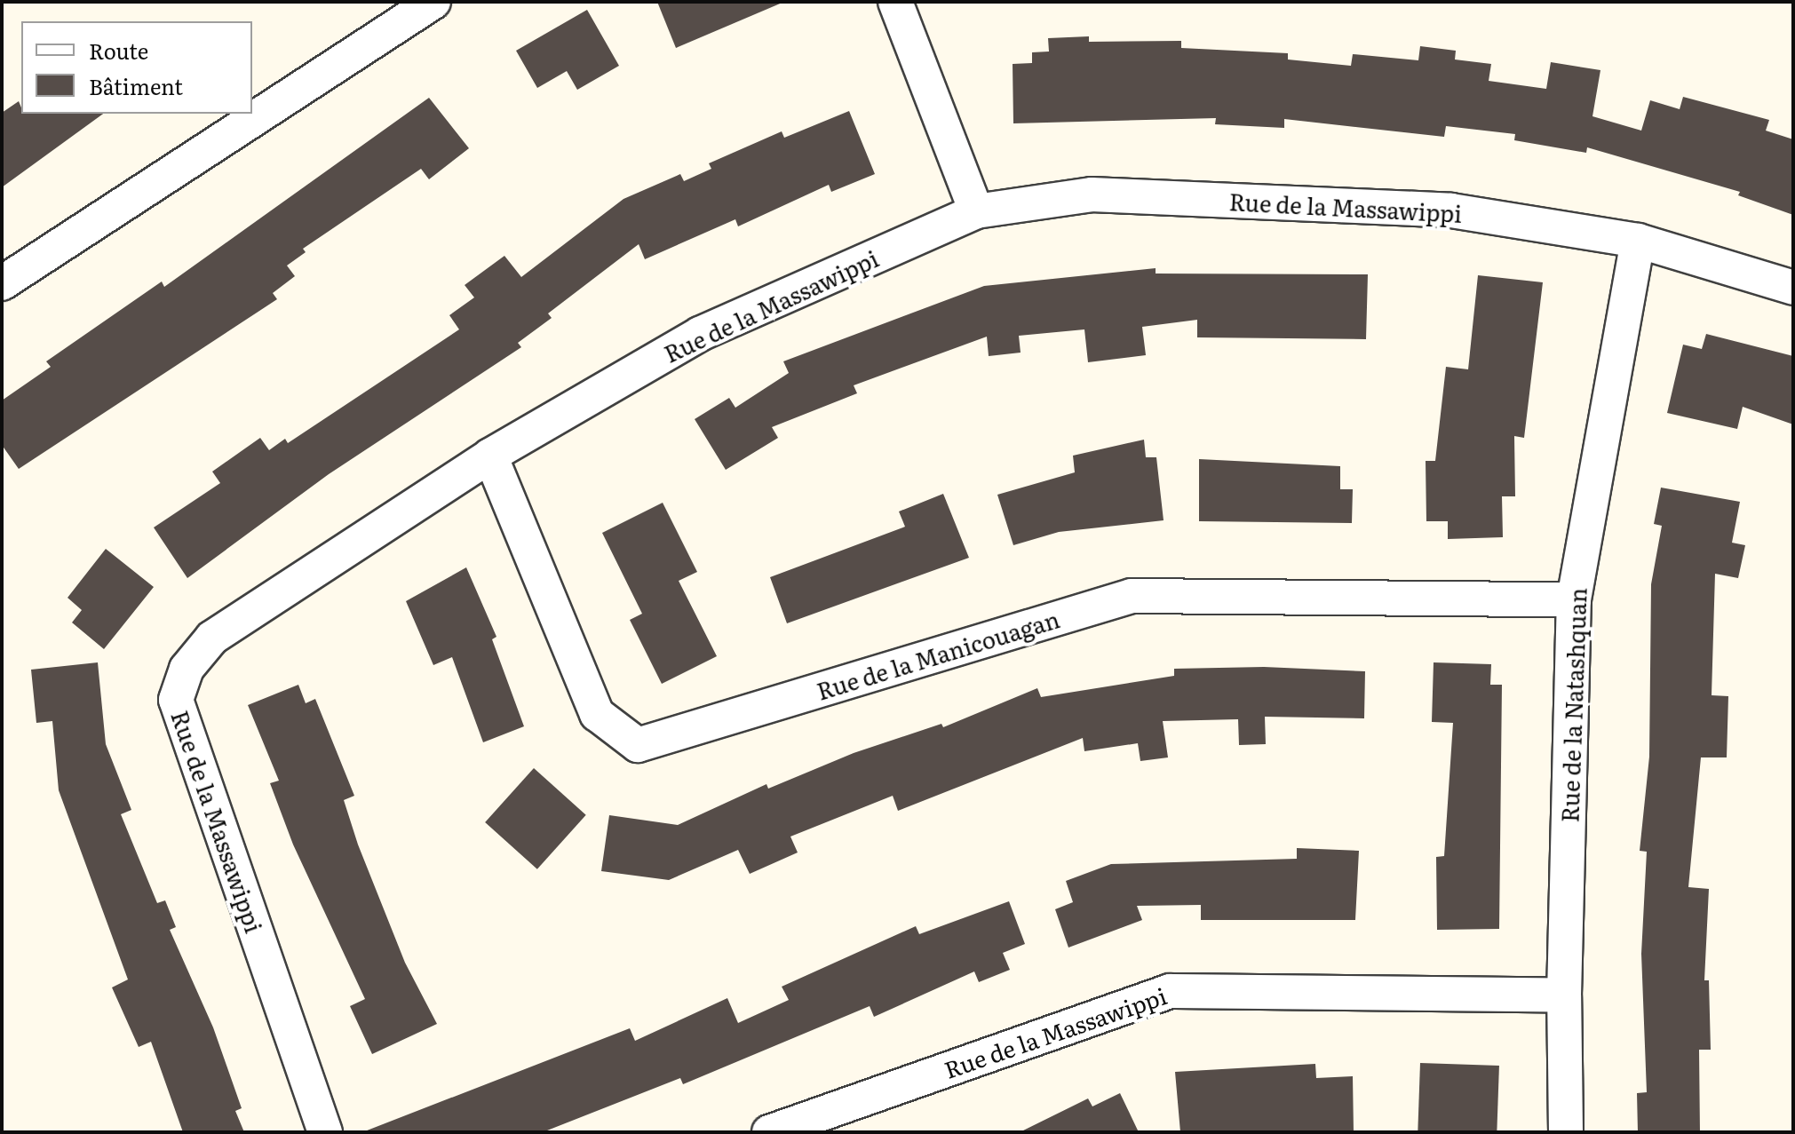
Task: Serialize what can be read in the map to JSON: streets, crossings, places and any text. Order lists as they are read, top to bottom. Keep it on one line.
{"streets":{"street":["Rue de la Massawippi","Rue de la Manicouagan","Rue de la Natashquan"]},"crossings":[["Rue de la Massawippi","Rue de la Manicouagan"],["Rue de la Massawippi","Rue de la Natashquan"],["Rue de la Manicouagan","Rue de la Natashquan"]],"legend":["Route","Bâtiment"]}
